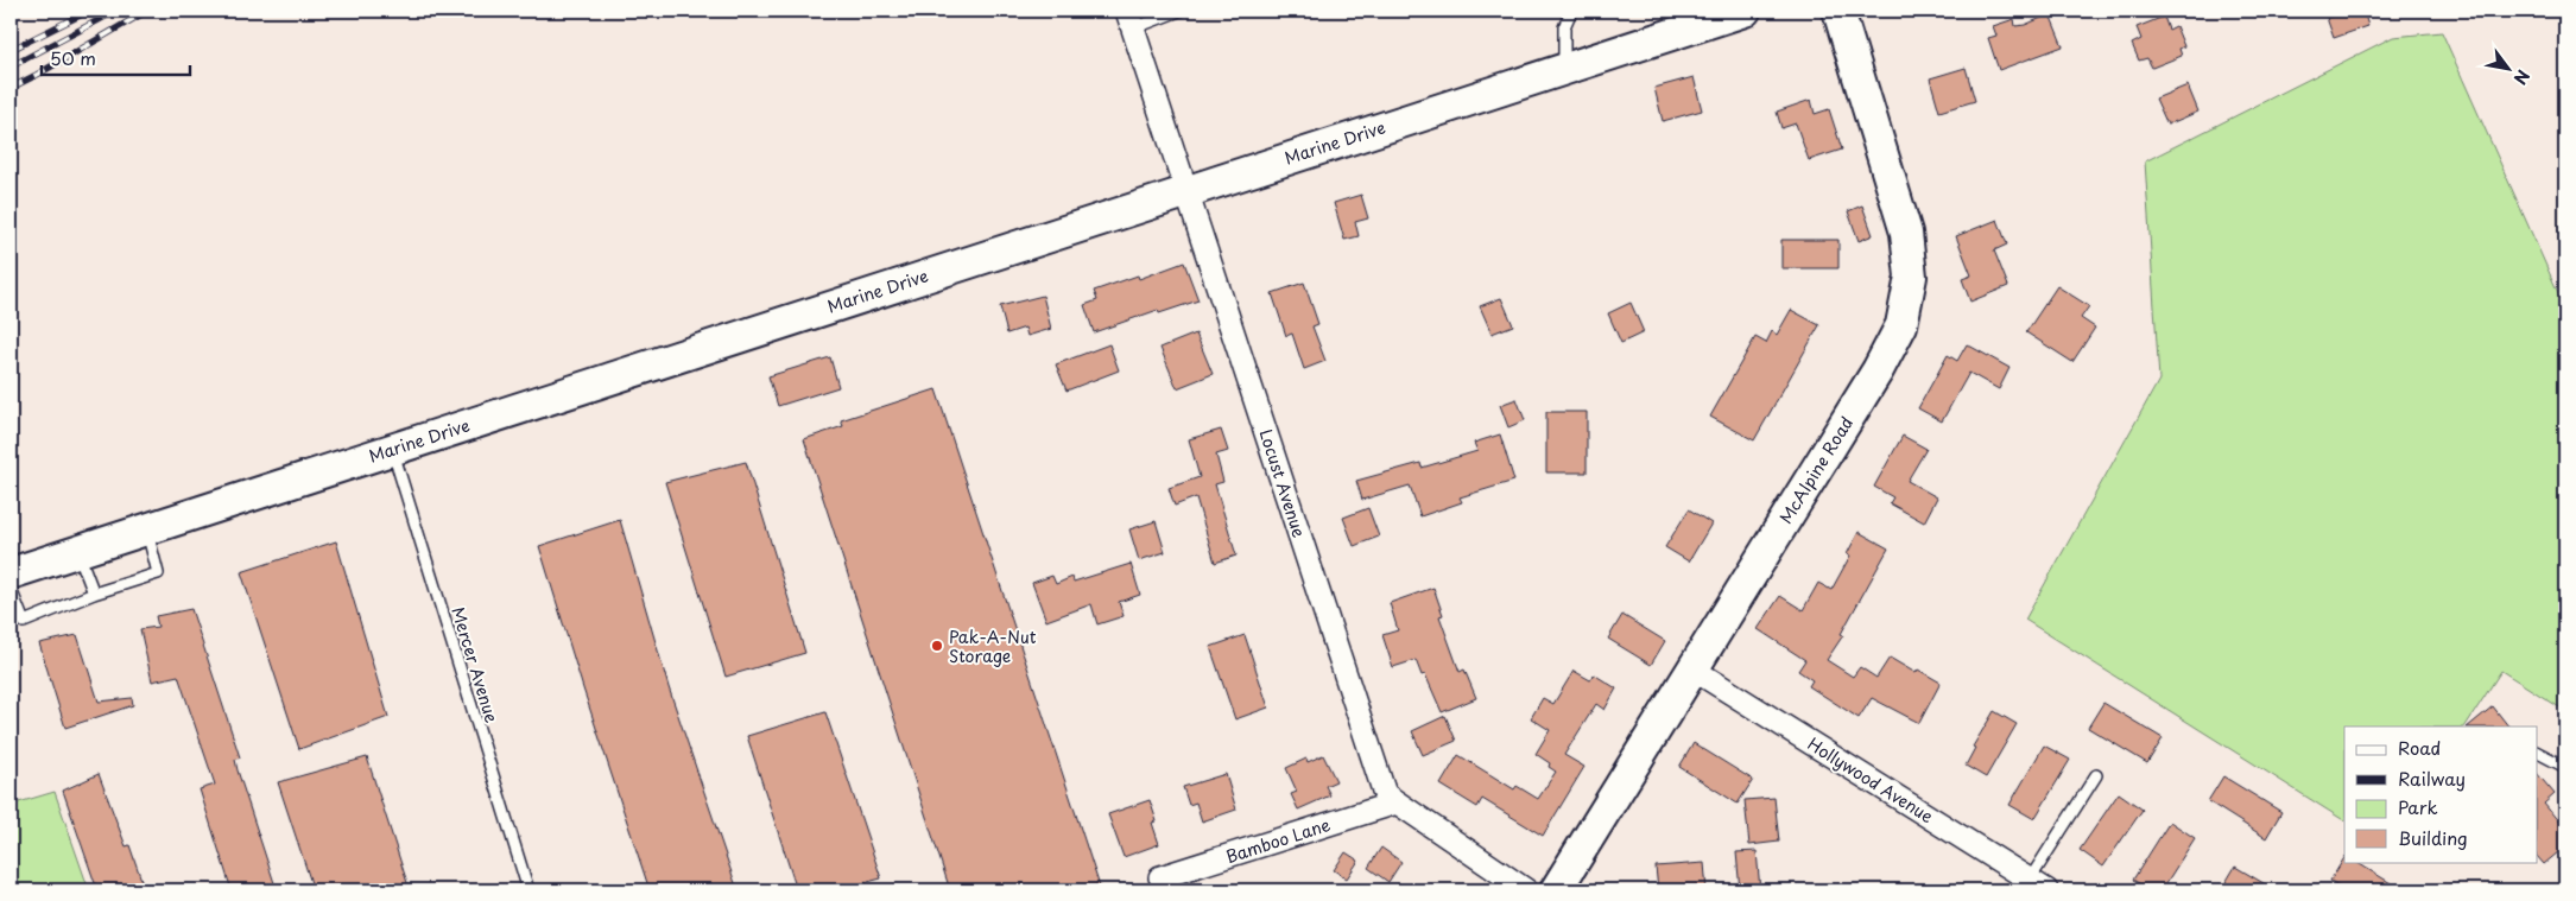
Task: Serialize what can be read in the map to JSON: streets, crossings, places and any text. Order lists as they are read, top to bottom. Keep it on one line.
{"streets":{"main road":["Marine Drive","McAlpine Road"],"street":["Locust Avenue","Hollywood Avenue","Bamboo Lane"],"lane":["Mercer Avenue"]},"crossings":[["Marine Drive","Locust Avenue"],["Marine Drive","Mercer Avenue"],["McAlpine Road","Hollywood Avenue"],["Locust Avenue","Bamboo Lane"]],"places":["Pak-A-Nut Storage"],"legend":["Road","Railway","Park","Building"],"scale_bar":"50 m","north":"bottom right"}
